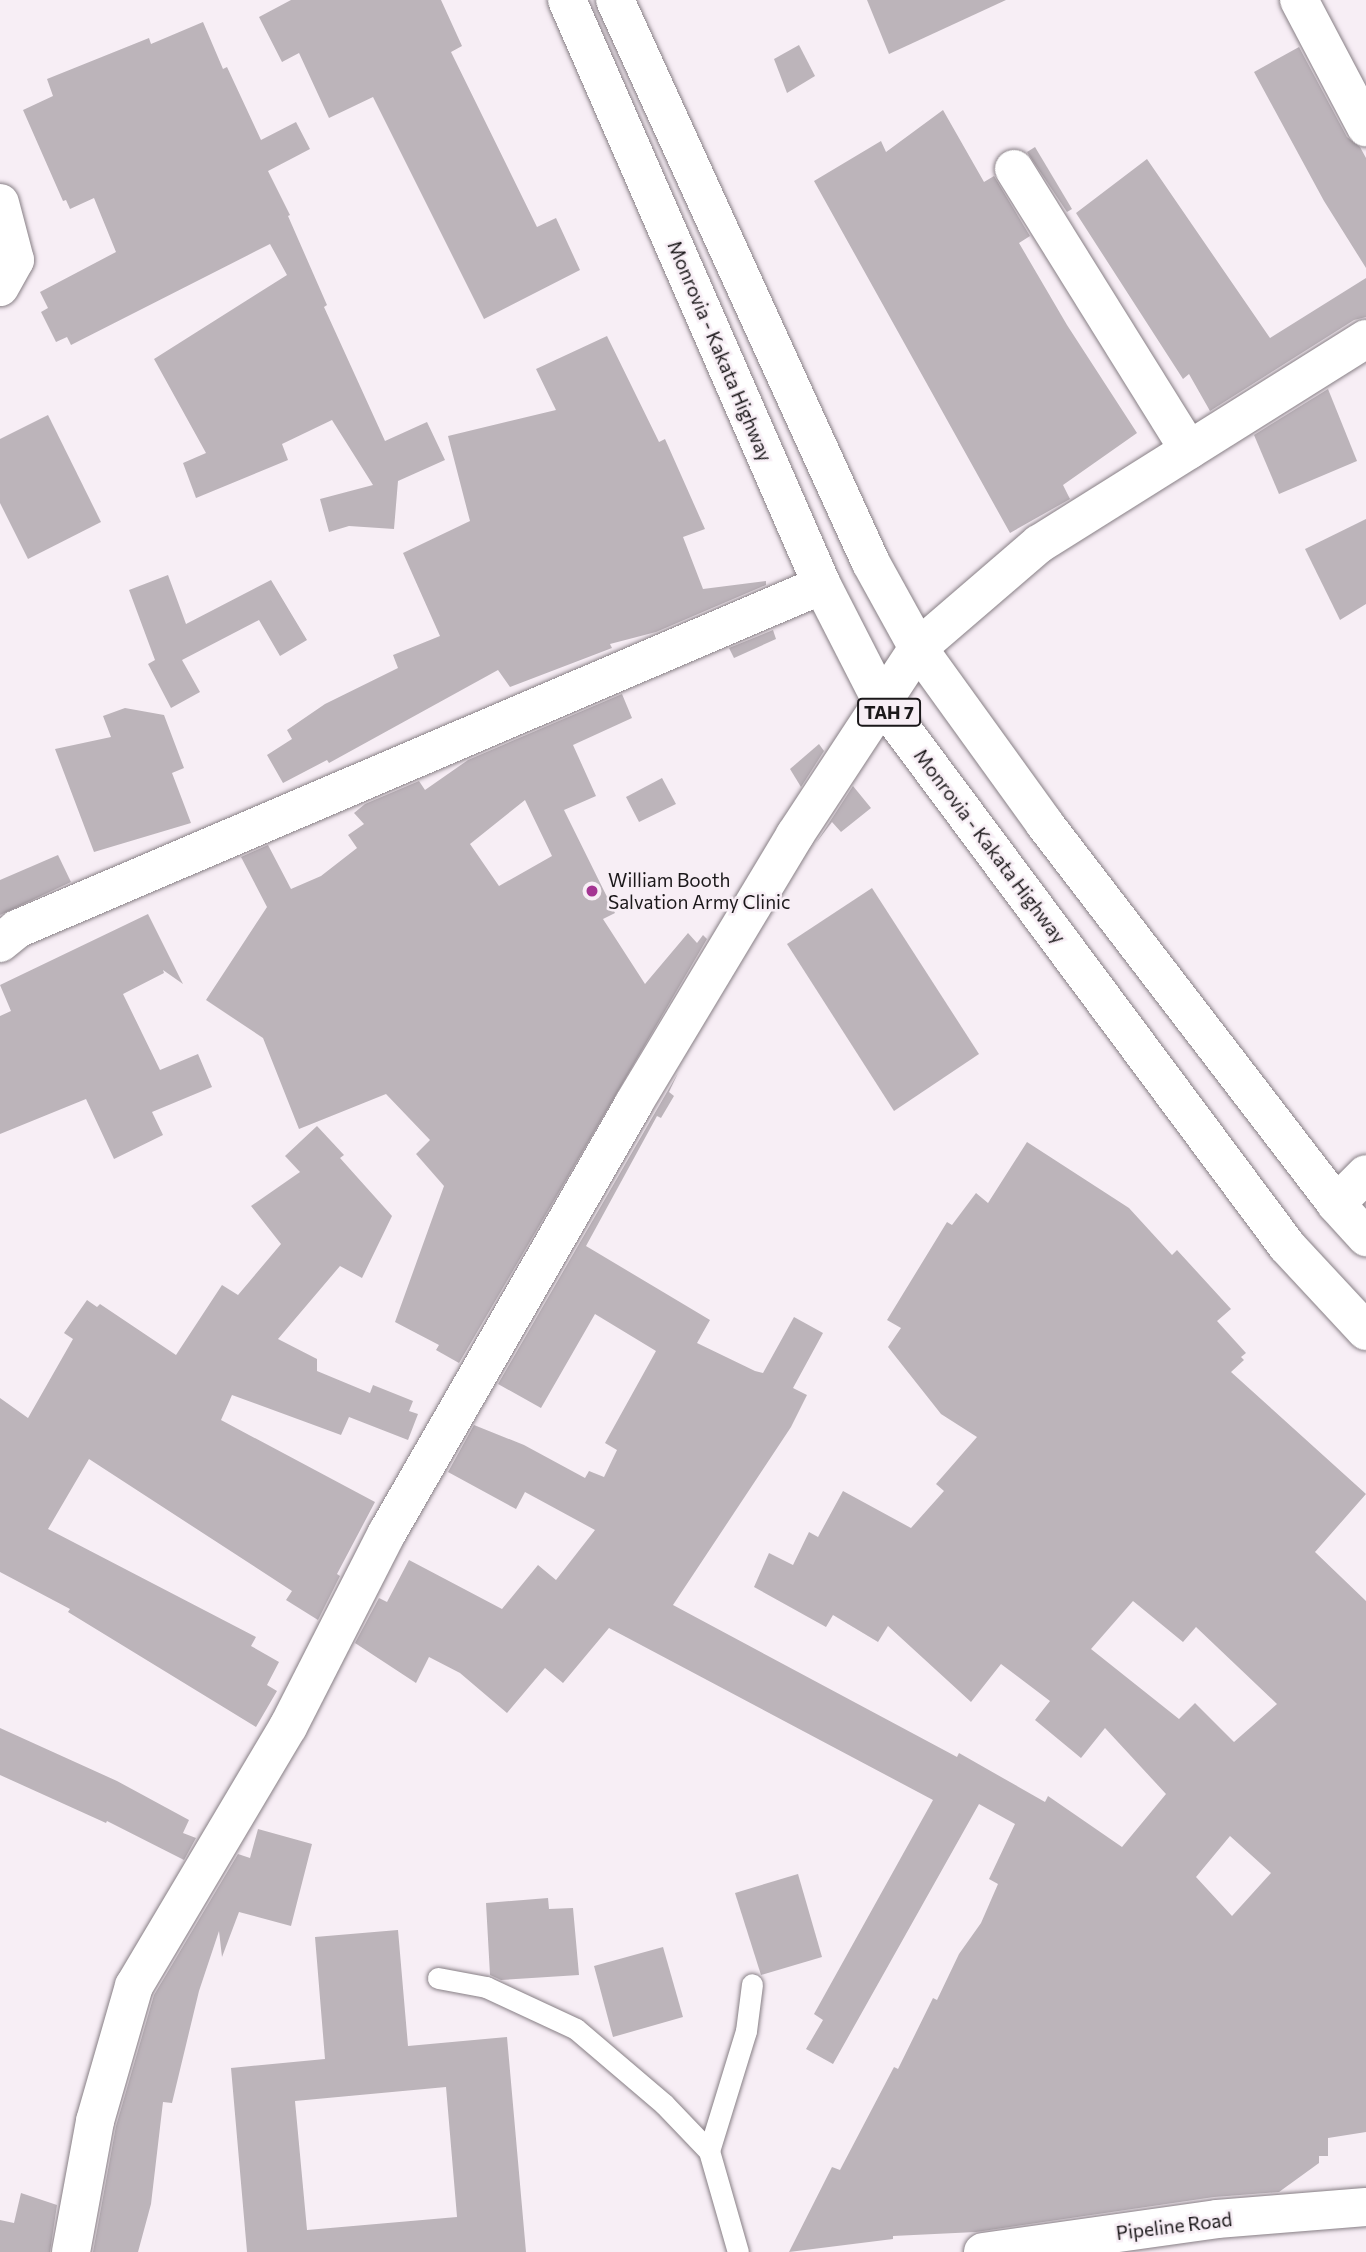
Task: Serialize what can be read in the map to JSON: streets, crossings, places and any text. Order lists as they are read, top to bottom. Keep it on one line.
{"streets":{"main road":["Monrovia - Kakata Highway","TAH 7","Pipeline Road"]},"places":["William Booth Salvation Army Clinic"]}
